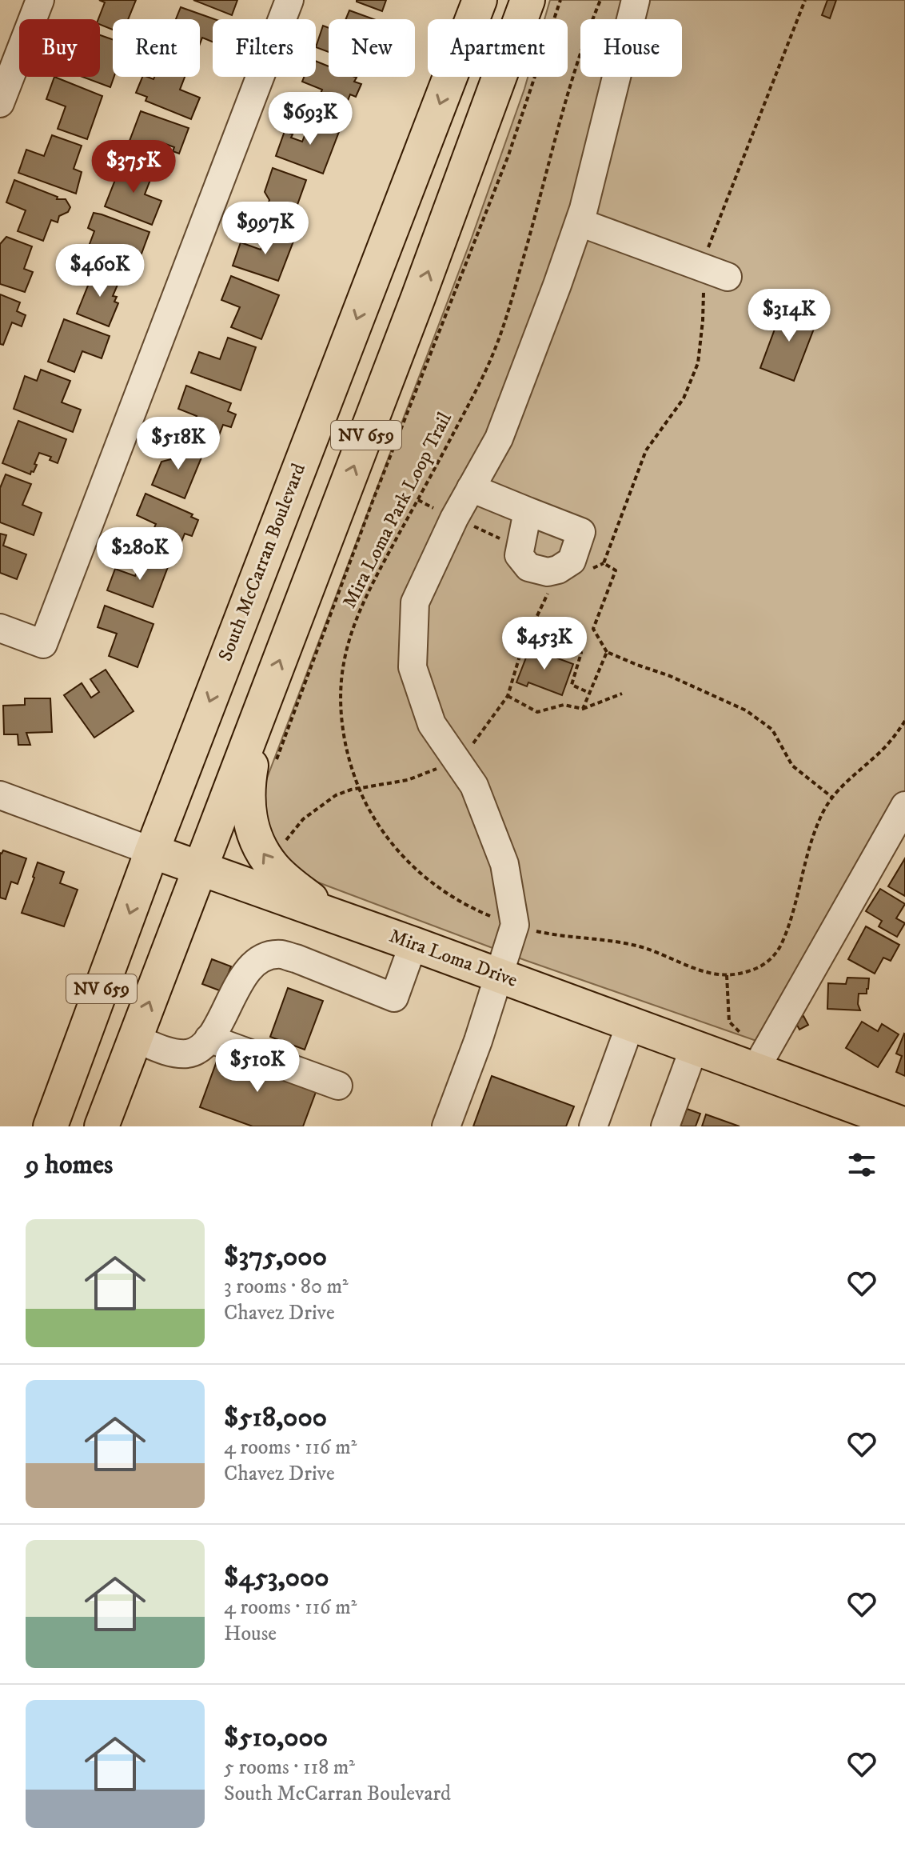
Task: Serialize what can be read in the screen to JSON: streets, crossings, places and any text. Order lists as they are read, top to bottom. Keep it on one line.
{"streets":{"main road":["NV 659","South McCarran Boulevard","Mira Loma Drive"],"path":["Mira Loma Park Loop Trail"]},"crossings":[["NV 659","Mira Loma Drive"],["South McCarran Boulevard","Mira Loma Drive"]],"page":{"chip":["Buy","Rent","Filters","New","Apartment","House"],"price":["$693K","$375K","$997K","$460K","$314K","$518K","$280K","$453K","$510K"],"heading":"9 homes","list":[{"name":"$375,000","note":"3 rooms · 80 m² · Chavez Drive"},{"name":"$518,000","note":"4 rooms · 116 m² · Chavez Drive"},{"name":"$453,000","note":"4 rooms · 116 m² · House"},{"name":"$510,000","note":"5 rooms · 118 m² · South McCarran Boulevard"}]}}
